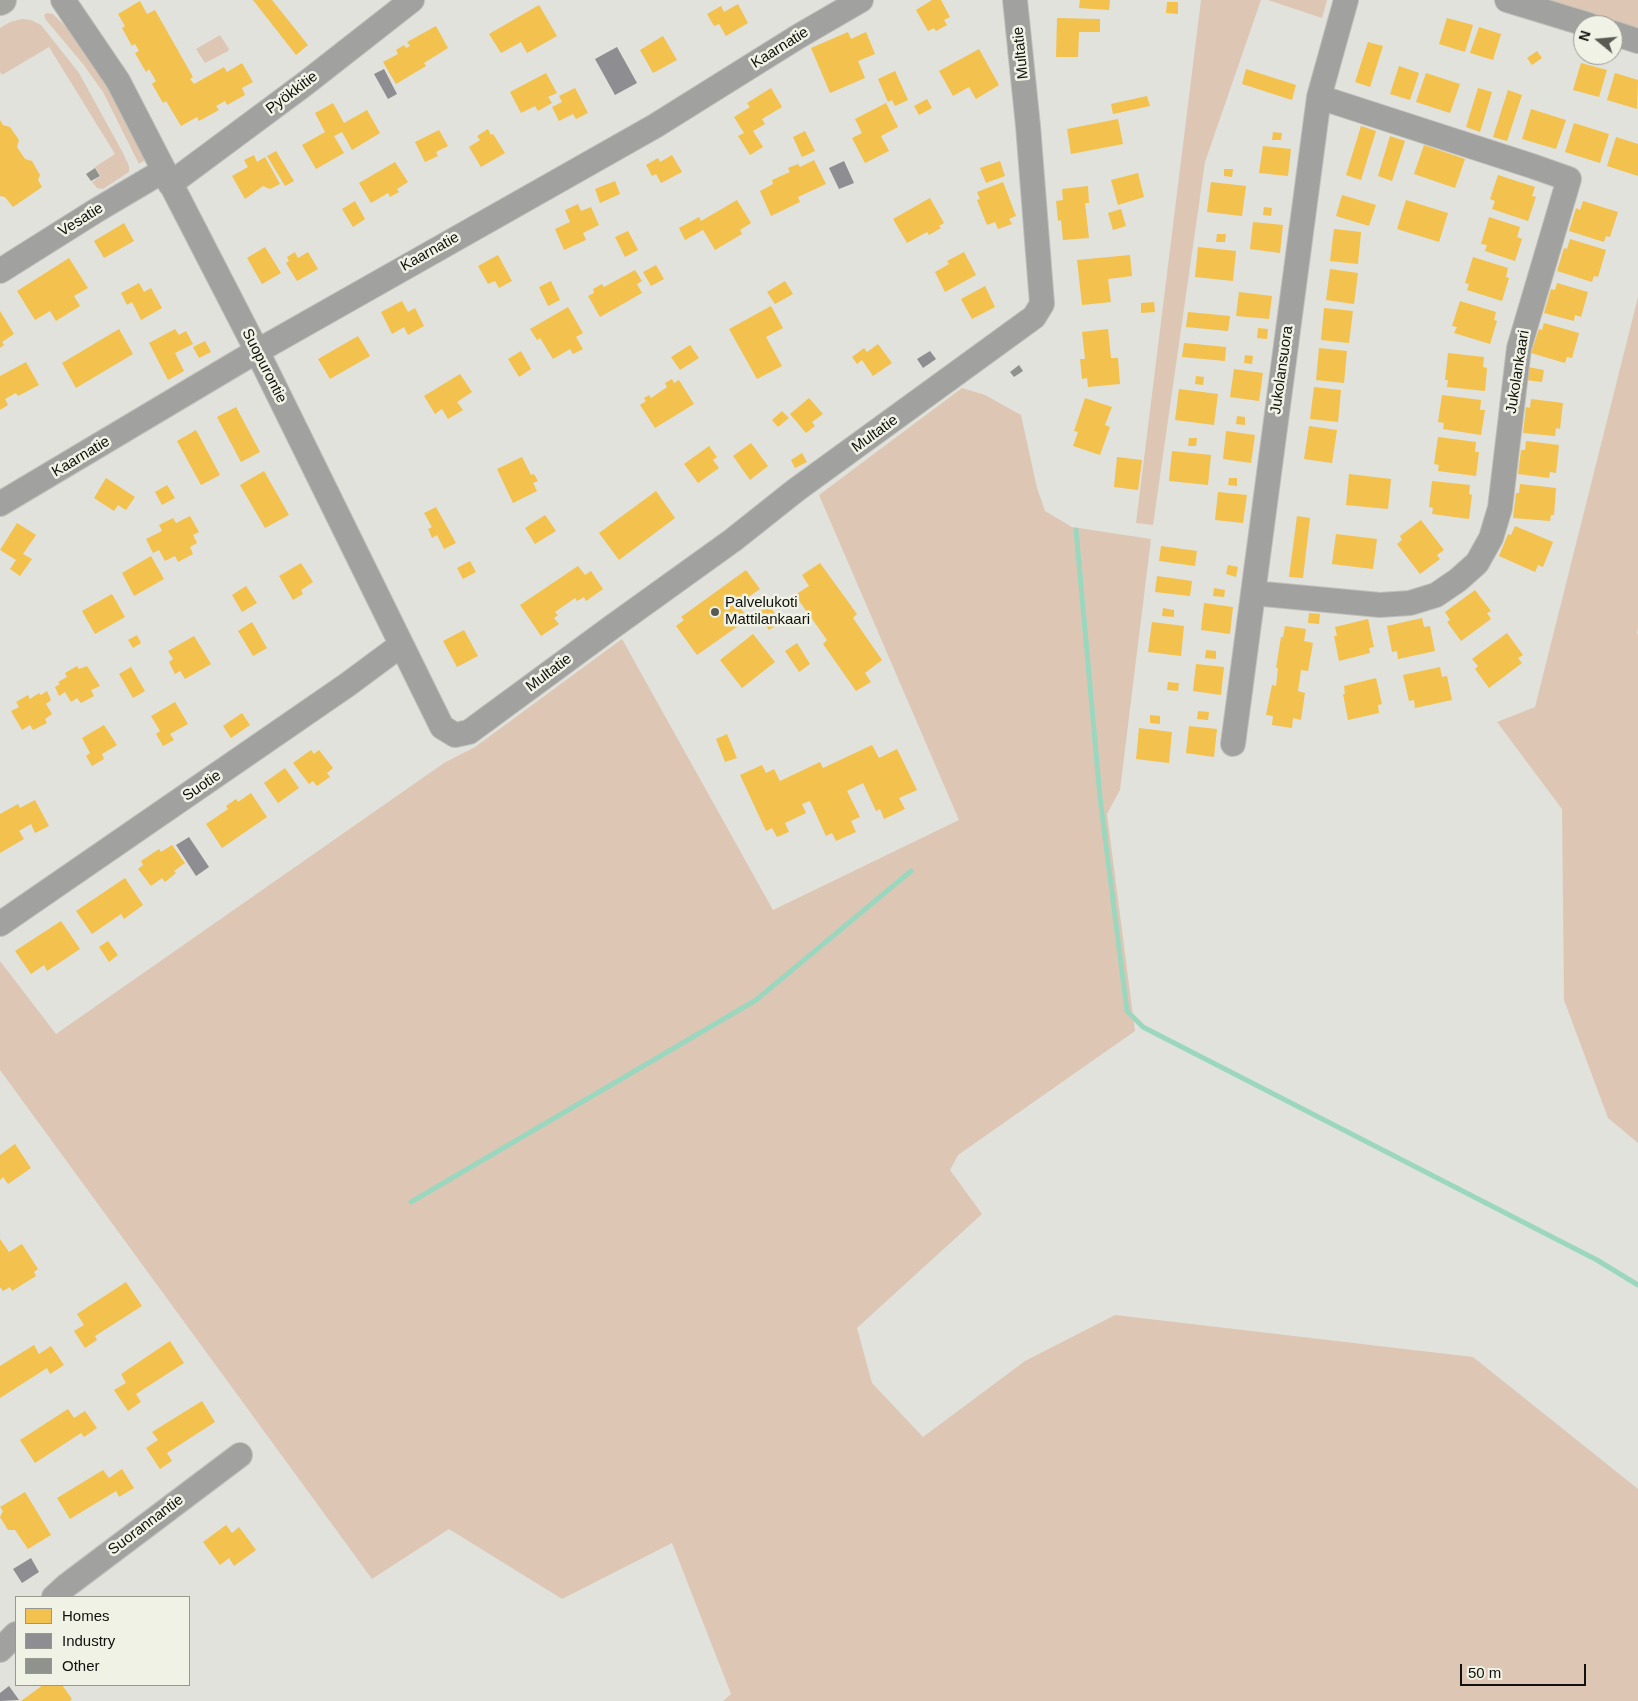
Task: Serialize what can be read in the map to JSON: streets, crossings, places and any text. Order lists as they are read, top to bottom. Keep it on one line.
{"streets":{"street":["Kaarnatie","Multatie","Pyökkitie","Vesatie","Suopurontie","Jukolansuora","Jukolankaari","Suotie","Suorannantie"]},"crossings":[["Kaarnatie","Suopurontie"],["Multatie","Suopurontie"],["Pyökkitie","Vesatie"],["Pyökkitie","Suopurontie"],["Vesatie","Suopurontie"],["Suopurontie","Suotie"],["Jukolansuora","Jukolankaari"]],"places":["Palvelukoti Mattilankaari"],"legend":["Homes","Industry","Other"],"scale_bar":"50 m","north":"left"}
